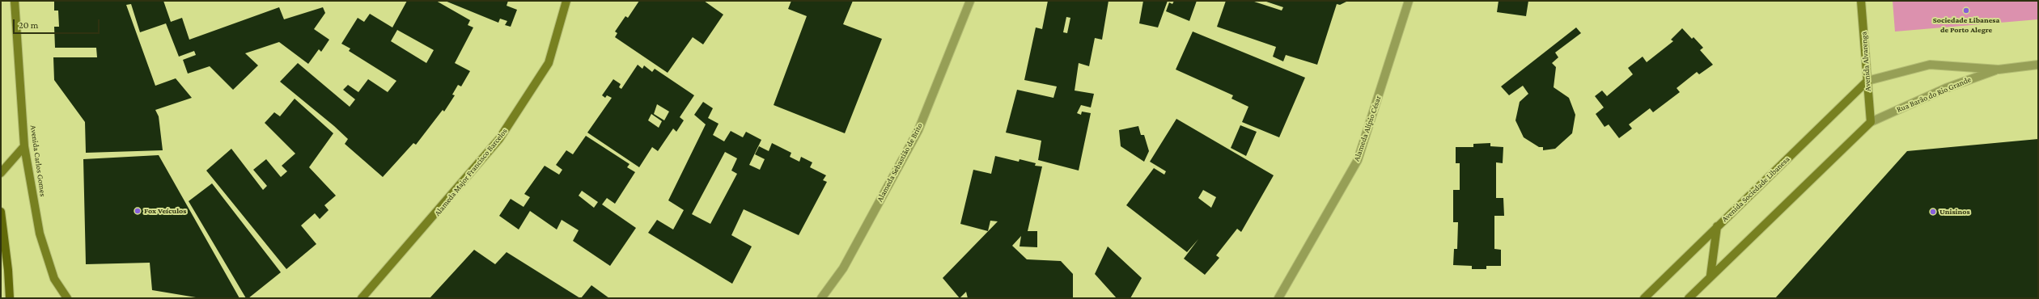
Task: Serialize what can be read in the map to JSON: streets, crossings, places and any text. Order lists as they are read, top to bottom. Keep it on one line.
{"streets":{"street":["Avenida Alvarenga","Rua Barão do Rio Grande","Alameda Alípio César","Avenida Carlos Gomes","Alameda Sebastião de Brito","Alameda Major Francisco Barcelos","Avenida Sociedade Libanesa"]},"crossings":[["Avenida Alvarenga","Rua Barão do Rio Grande"],["Avenida Alvarenga","Avenida Sociedade Libanesa"],["Rua Barão do Rio Grande","Avenida Sociedade Libanesa"]],"places":["Sociedade Libanesa de Porto Alegre","Fox Veículos","Unisinos"],"scale_bar":"20 m"}
